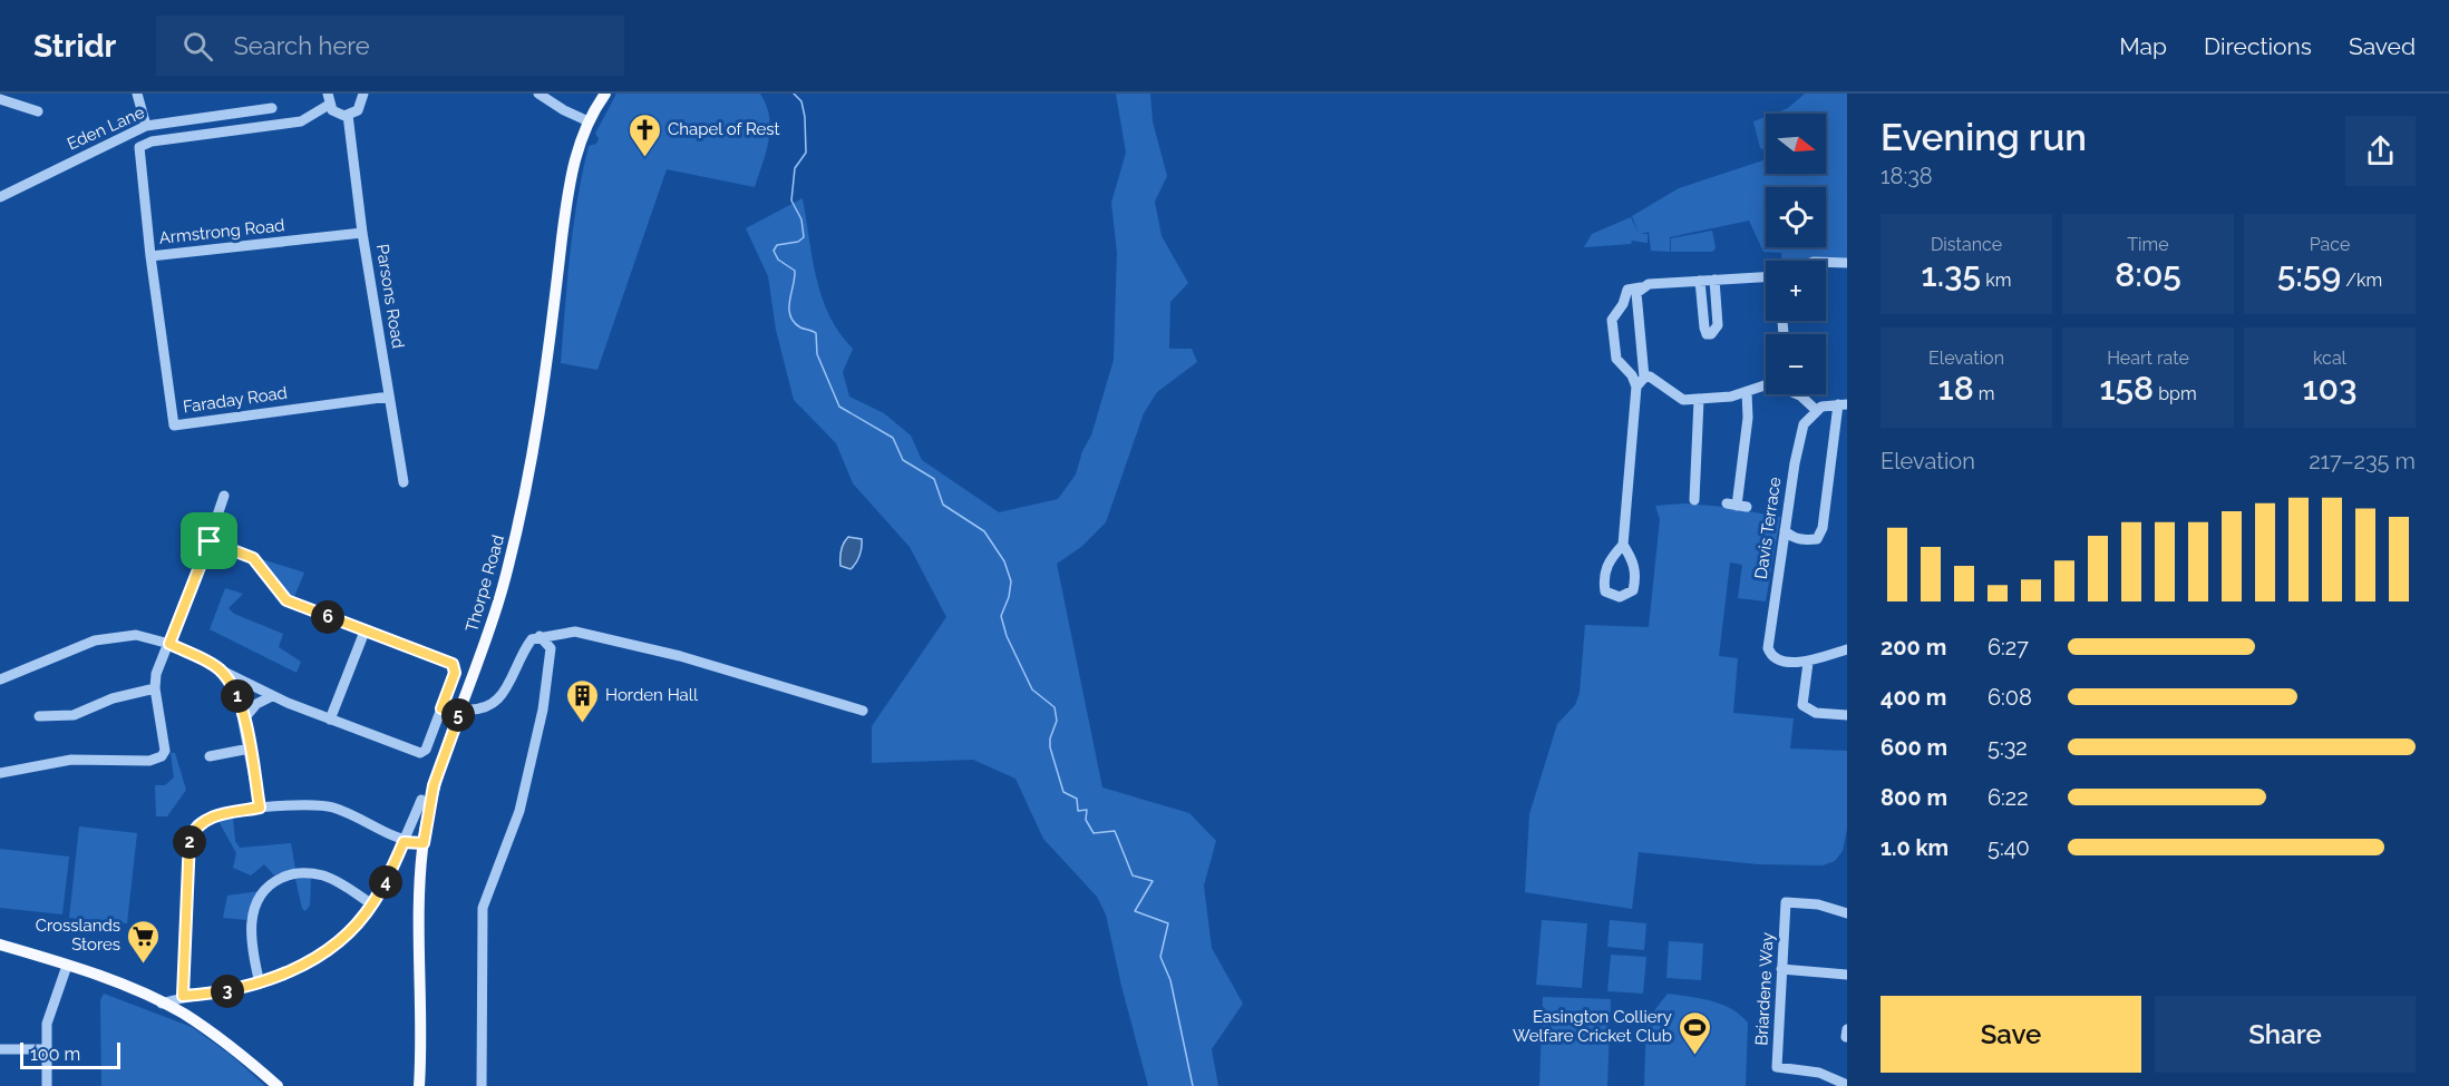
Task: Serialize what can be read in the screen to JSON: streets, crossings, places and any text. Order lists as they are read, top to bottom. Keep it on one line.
{"streets":{"main road":["Thorpe Road"],"street":["Eden Lane","Armstrong Road","Parsons Road","Faraday Road","Davis Terrace","Briardene Way"]},"crossings":[["Armstrong Road","Parsons Road"],["Armstrong Road","Faraday Road"],["Parsons Road","Faraday Road"]],"places":{"church":["Chapel of Rest"],"building":["Horden Hall"],"supermarket":["Crosslands Stores"],"sports":["Easington Colliery Welfare Cricket Club"]},"scale_bar":"100 m","north":"right","page":{"header":"Stridr","search":"Search here","nav":["Map","Directions","Saved"],"heading":["Evening run","18:38"],"map_buttons":["+","−"],"stats":[["Distance","1.35 km"],["Time","8:05"],["Pace","5:59 /km"],["Elevation","18 m"],["Heart rate","158 bpm"],["kcal","103"]],"chart":["Elevation","217–235 m"],"pins":["6","1","5","2","4","3"],"list":[{"name":"200 m","note":"6:27"},{"name":"400 m","note":"6:08"},{"name":"600 m","note":"5:32"},{"name":"800 m","note":"6:22"},{"name":"1.0 km","note":"5:40"}],"buttons":["Save","Share"],"scale":"100 m"}}
